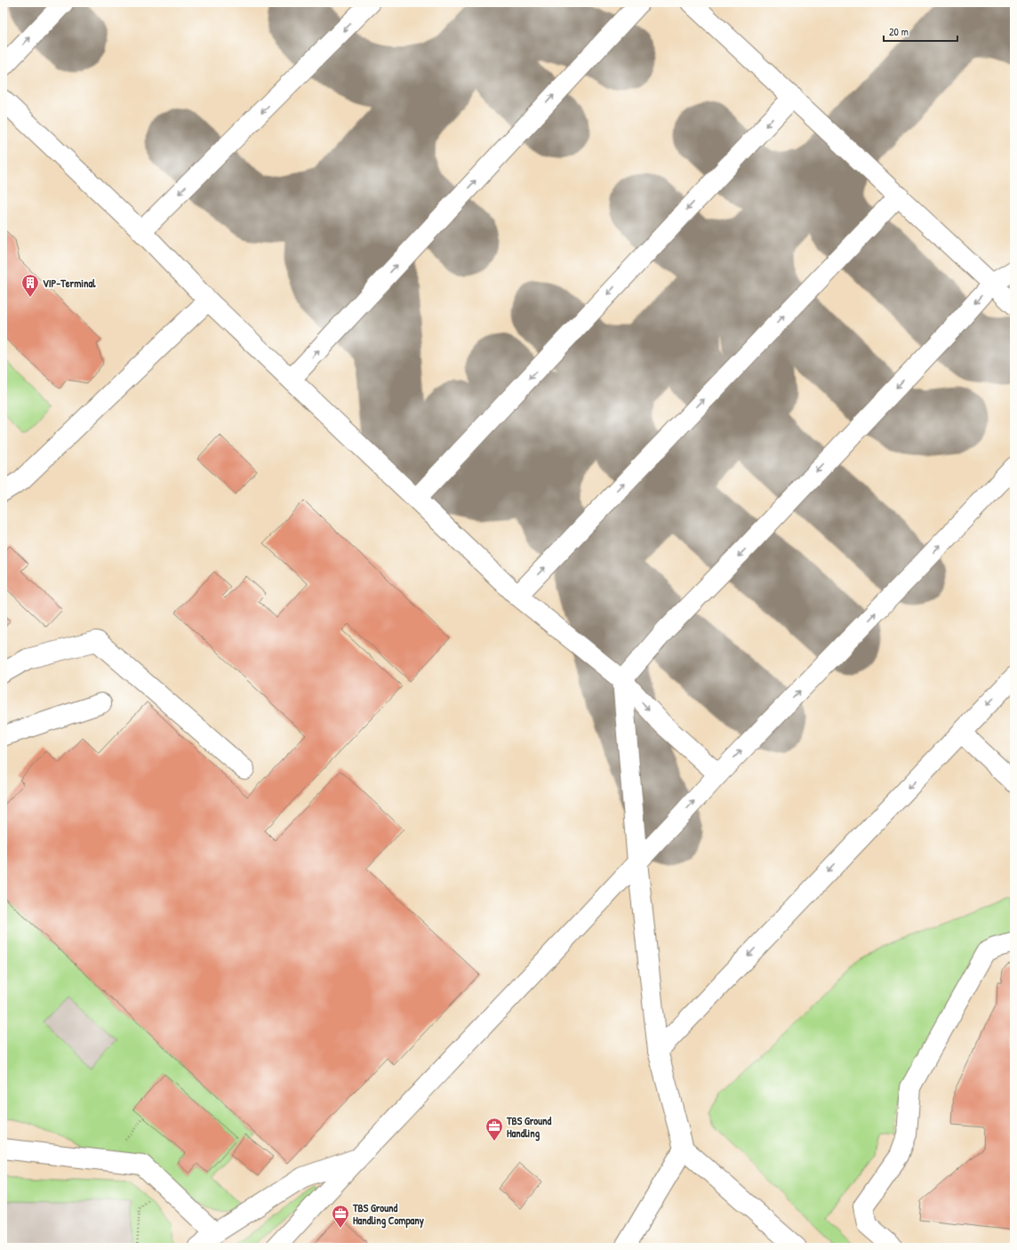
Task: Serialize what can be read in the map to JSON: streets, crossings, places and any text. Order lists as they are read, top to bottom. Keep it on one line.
{"places":{"building":["VIP-Terminal"],"office":["TBS Ground Handling","TBS Ground Handling Company"]},"scale_bar":"20 m"}
